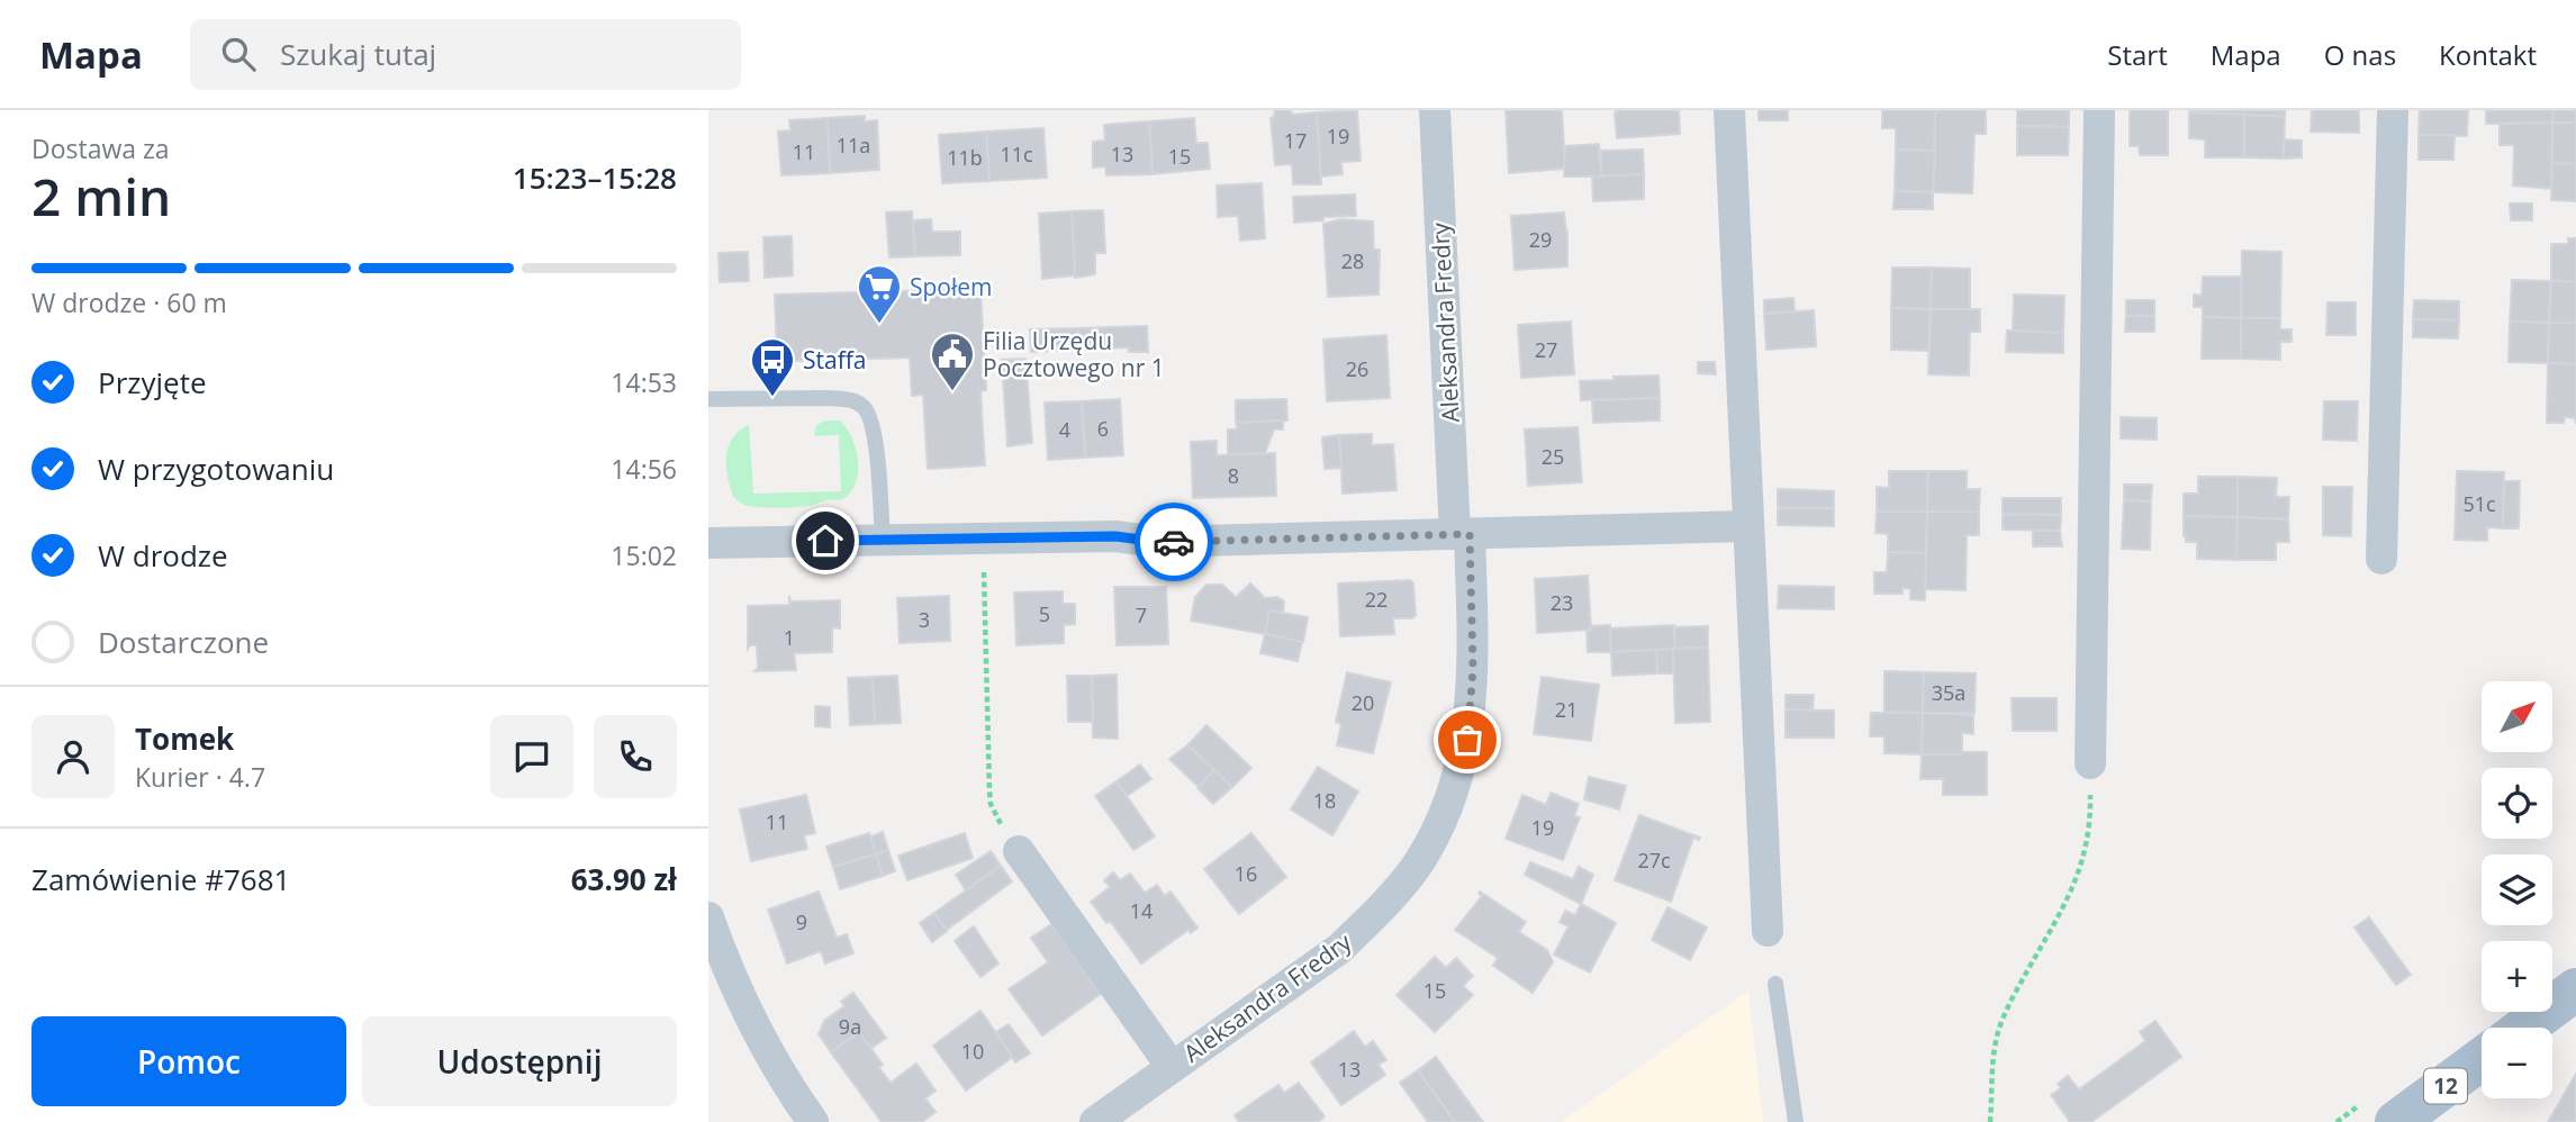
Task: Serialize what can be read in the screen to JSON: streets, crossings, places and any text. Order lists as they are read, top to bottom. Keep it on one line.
{"streets":{"main road":["12"],"street":["Aleksandra Fredry"]},"places":{"supermarket":["Społem"],"public building":["Filia Urzędu Pocztowego nr 1"],"bus stop":["Staffa"]},"house_numbers":["19","17","11a","11","11c","13","15","11b","29","28","27","26","6","4","25","8","51c","22","23","5","7","3","1","35a","20","21","18","11","19","27c","16","14","9","15","9a","10","13"],"north":"top right","page":{"header":"Mapa","search":"Szukaj tutaj","nav":["Start","Mapa","O nas","Kontakt"],"heading":["2 min","Dostawa za","15:23–15:28"],"panel":["Tomek","Kurier · 4.7","Zamówienie #7681","63.90 zł"],"bar":"W drodze · 60 m","list":[["Przyjęte","14:53"],["W przygotowaniu","14:56"],["W drodze","15:02"],"Dostarczone"],"map_buttons":["+","−"],"buttons":["Pomoc","Udostępnij"]}}
